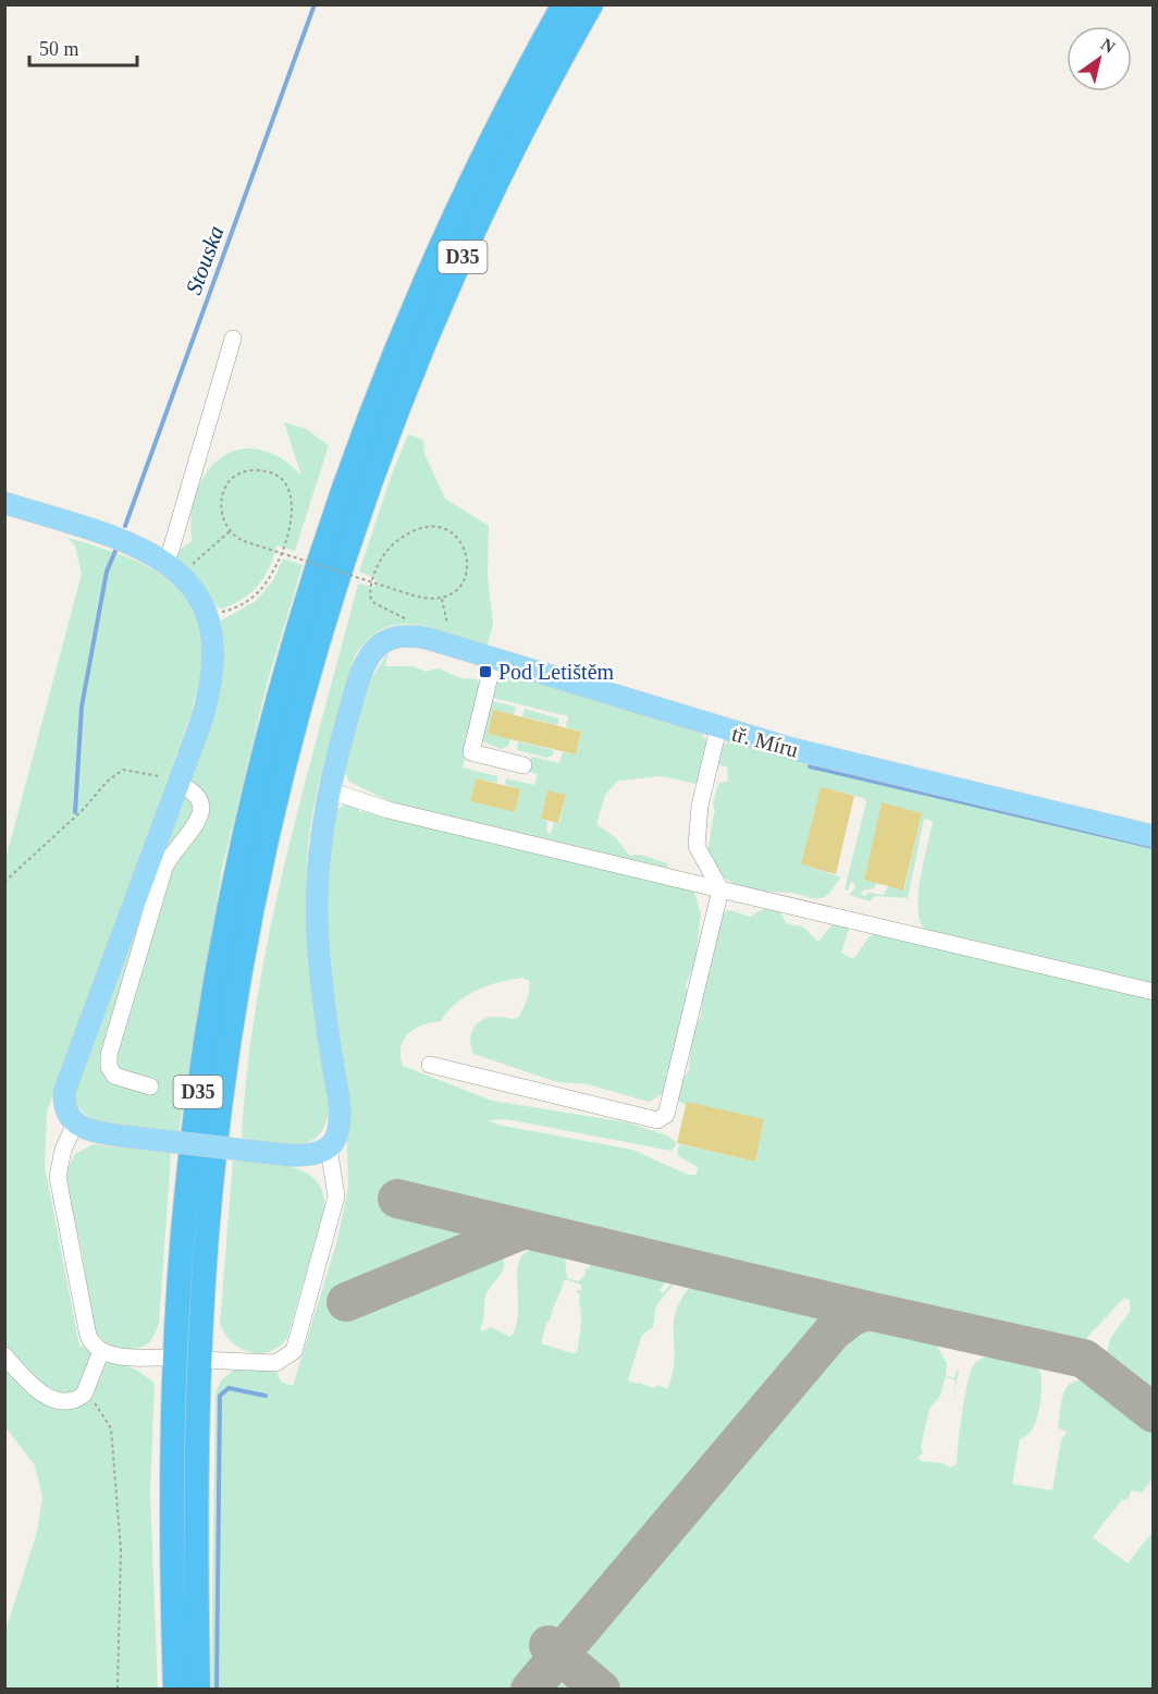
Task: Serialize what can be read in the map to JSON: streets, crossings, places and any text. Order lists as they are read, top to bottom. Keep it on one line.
{"streets":{"highway":["D35"],"main road":["tř. Míru"]},"water":["Stouska"],"places":{"transit":["Pod Letištěm"]},"scale_bar":"50 m","north":"top right"}
